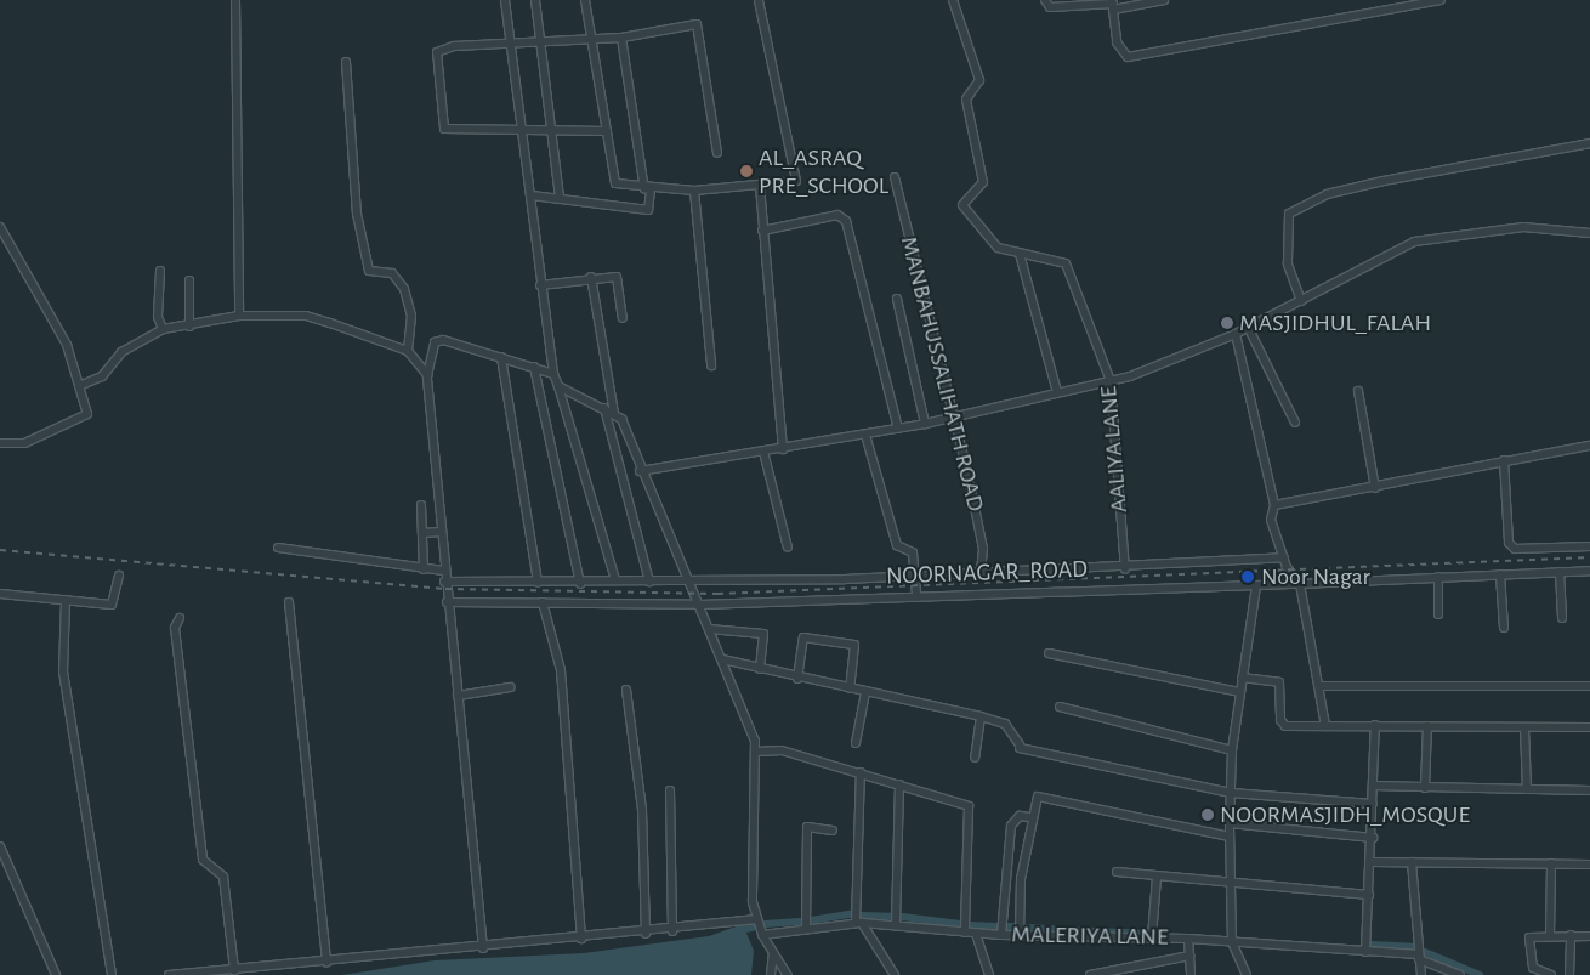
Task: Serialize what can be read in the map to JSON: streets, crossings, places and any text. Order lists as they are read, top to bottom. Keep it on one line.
{"streets":{"street":["MANBAHUSSALIHATH ROAD","AALIYA LANE","NOORNAGAR_ROAD","MALERIYA LANE"]},"crossings":[["MANBAHUSSALIHATH ROAD","NOORNAGAR_ROAD"],["AALIYA LANE","NOORNAGAR_ROAD"]],"places":["AL_ASRAQ PRE_SCHOOL","MASJIDHUL_FALAH","Noor Nagar","NOORMASJIDH_MOSQUE"]}
